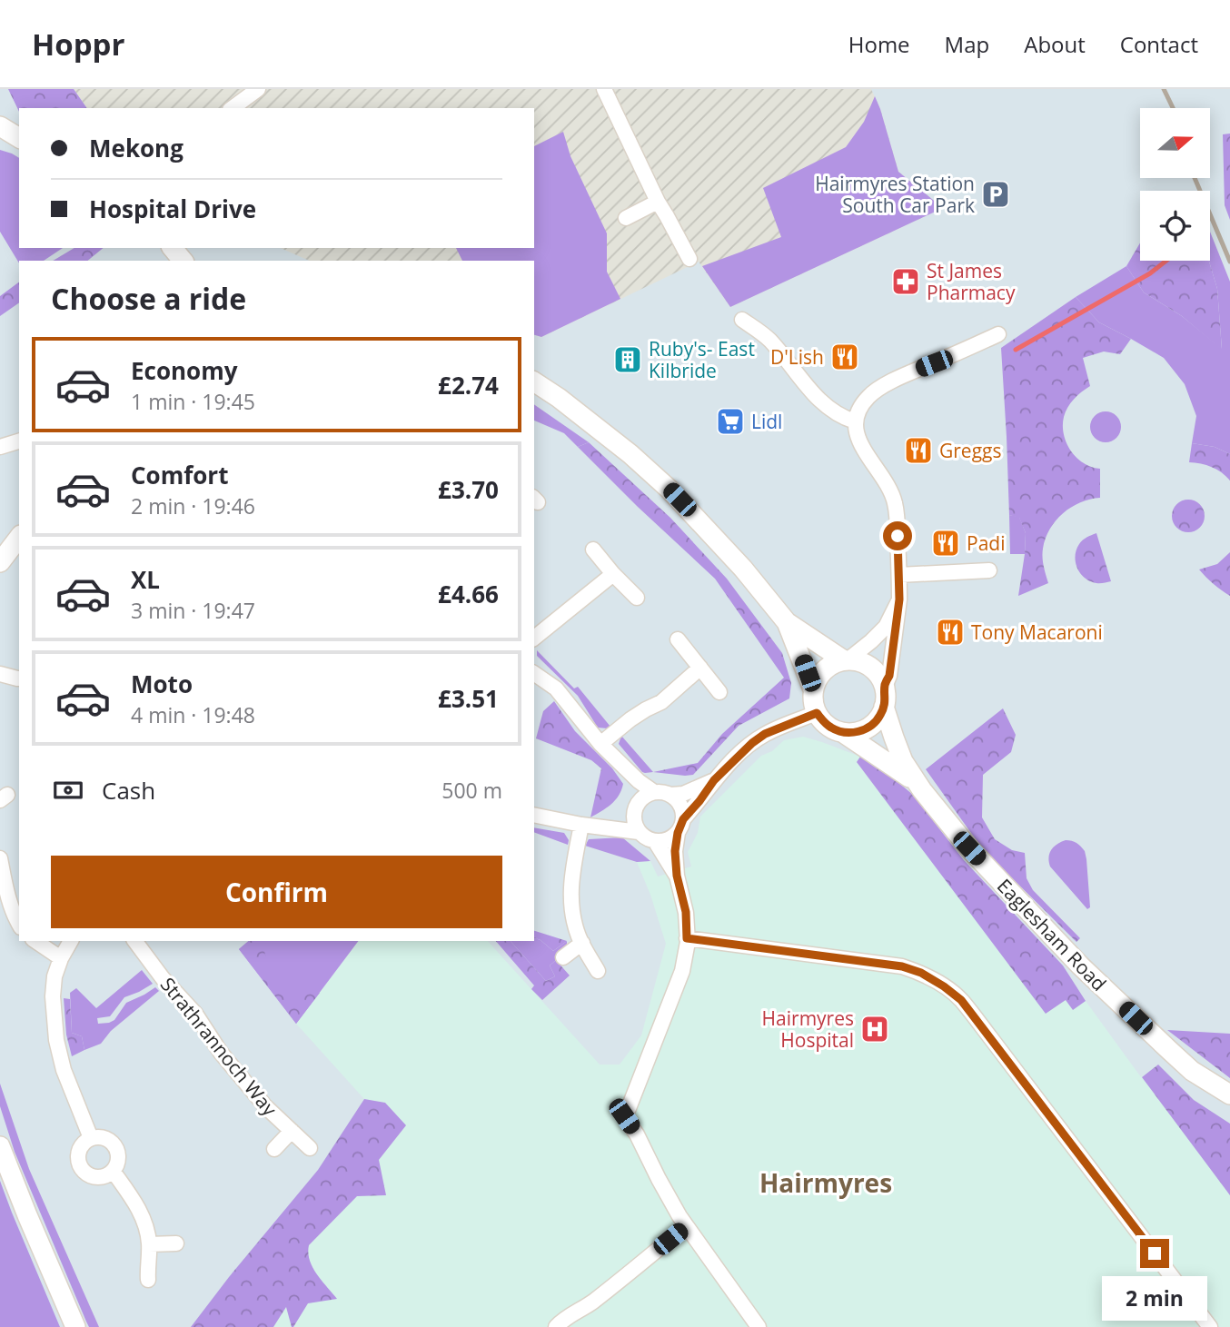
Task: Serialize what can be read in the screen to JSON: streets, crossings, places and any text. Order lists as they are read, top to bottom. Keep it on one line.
{"streets":{"main road":["Eaglesham Road"],"street":["Strathrannoch Way"]},"districts":["Hairmyres"],"places":{"parking":["Hairmyres Station South Car Park"],"pharmacy":["St James Pharmacy"],"restaurant":["D'Lish","Greggs","Padi","Tony Macaroni"],"building":["Ruby's- East Kilbride"],"supermarket":["Lidl"],"hospital":["Hairmyres Hospital"]},"north":"right","page":{"header":"Hoppr","nav":["Home","Map","About","Contact"],"banner":["Mekong","Hospital Drive"],"heading":"Choose a ride","list":[{"name":"Economy","note":"1 min · 19:45","value":"£2.74"},{"name":"Comfort","note":"2 min · 19:46","value":"£3.70"},{"name":"XL","note":"3 min · 19:47","value":"£4.66"},{"name":"Moto","note":"4 min · 19:48","value":"£3.51"}],"pay":["Cash","500 m"],"buttons":"Confirm","bubble":"2 min"}}
